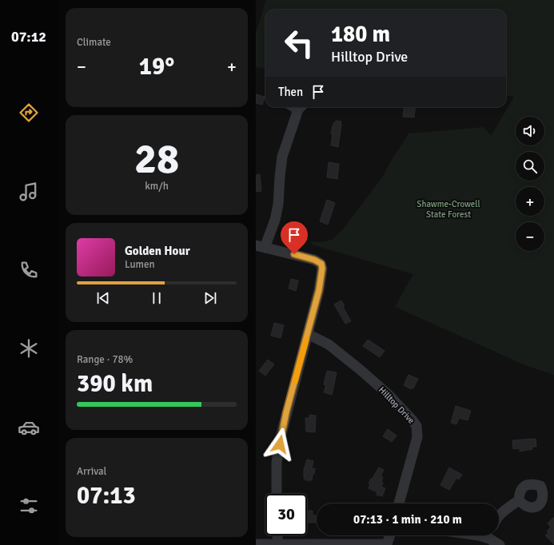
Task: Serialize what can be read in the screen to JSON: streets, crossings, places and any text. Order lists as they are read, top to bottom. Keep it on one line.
{"streets":{"street":["Hilltop Drive"]},"parks":["Shawme-Crowell State Forest"],"page":{"tabs":"07:12","tile":["Climate",["28","km/h"],["Range · 78%","390 km"],["Arrival","07:13"]],"turn":["180 m","Hilltop Drive"],"heat":["−","19°","+"],"then":"Then","map_buttons":["+","−"],"song":["Golden Hour","Lumen"],"limit":"30","trip":"07:13 · 1 min · 210 m"}}
